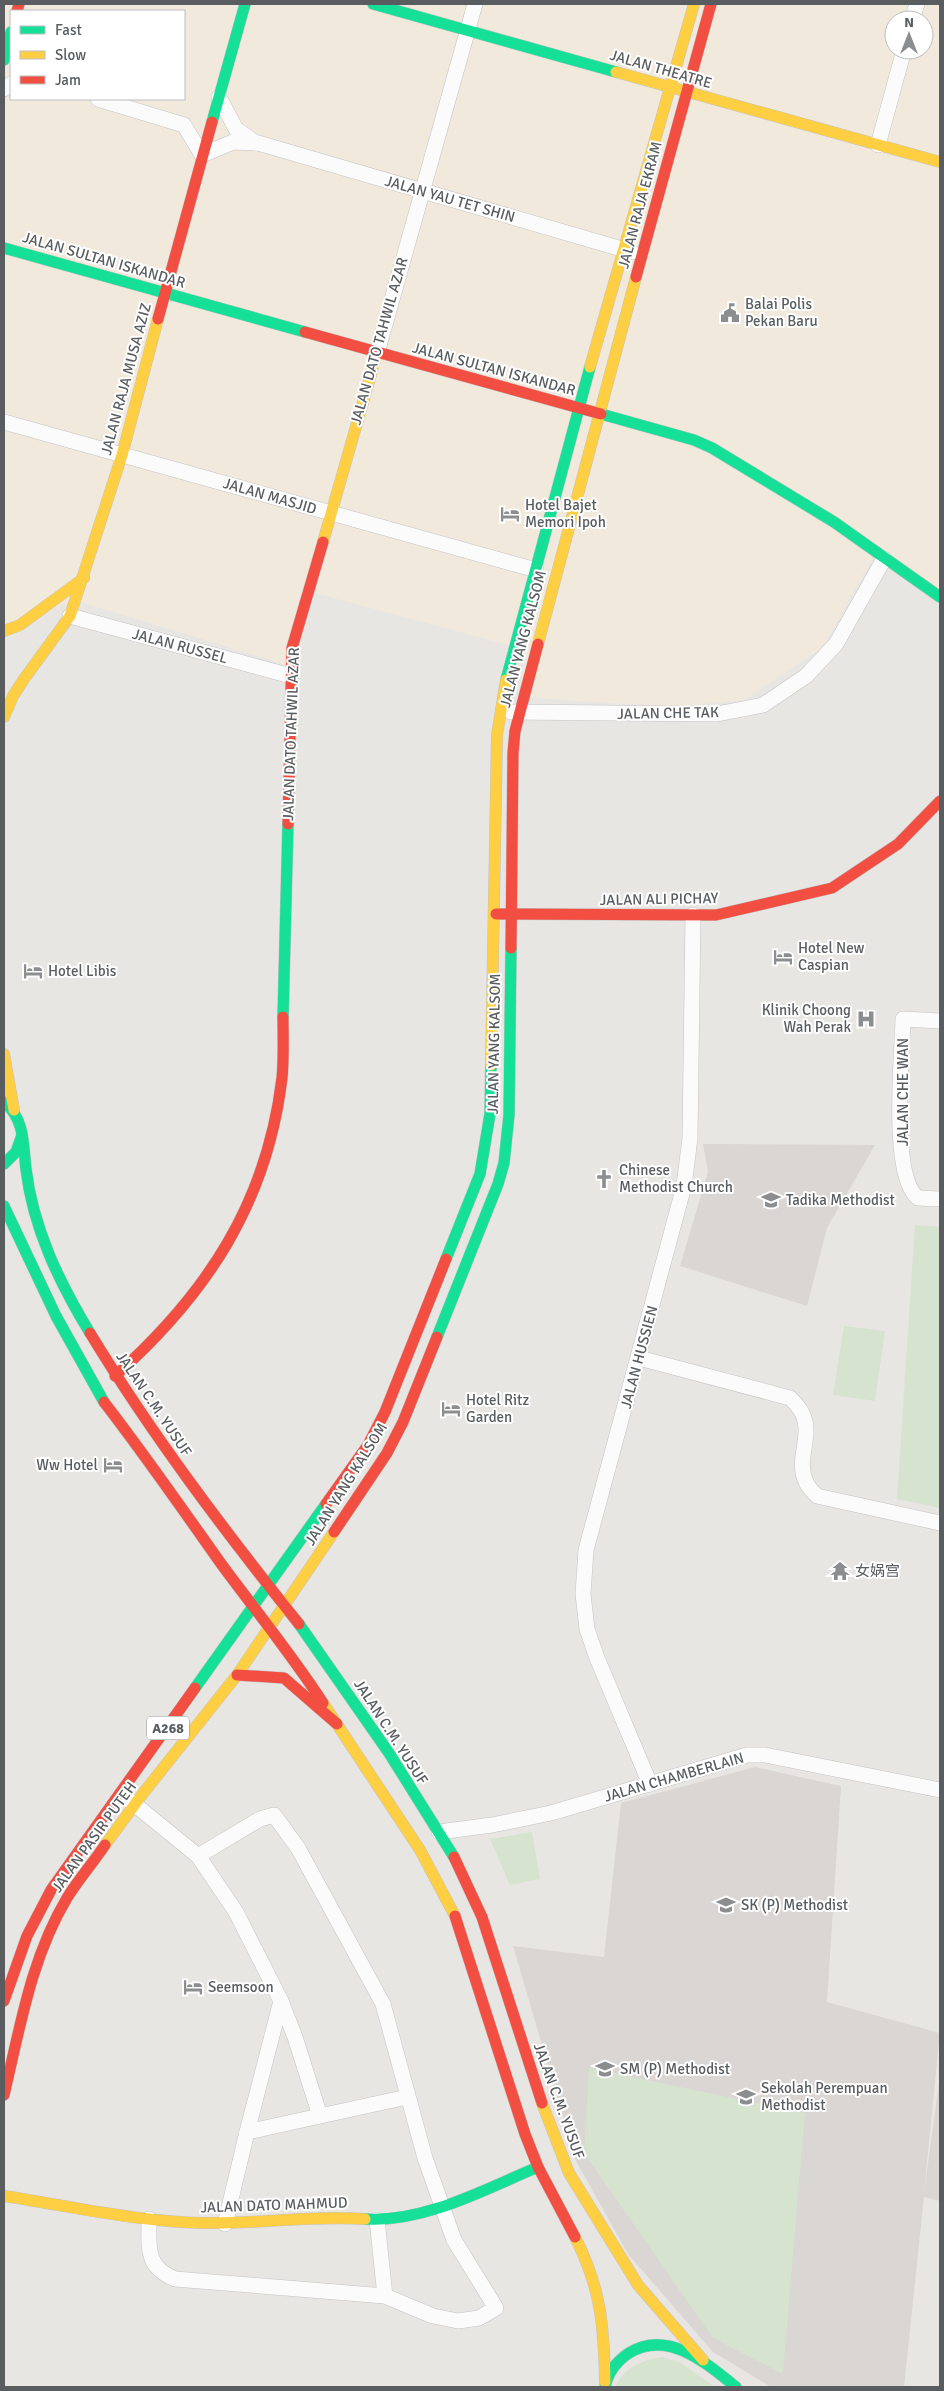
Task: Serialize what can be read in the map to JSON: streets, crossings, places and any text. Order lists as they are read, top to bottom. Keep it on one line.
{"streets":{"main road":["JALAN THEATRE","JALAN RAJA EKRAM","JALAN SULTAN ISKANDAR","JALAN DATO TAHWIL AZAR","JALAN RAJA MUSA AZIZ","JALAN YANG KALSOM","JALAN ALI PICHAY","JALAN C.M. YUSUF","A268","JALAN PASIR PUTEH","JALAN DATO MAHMUD"],"street":["JALAN YAU TET SHIN","JALAN MASJID","JALAN RUSSEL","JALAN CHE TAK","JALAN CHE WAN","JALAN HUSSIEN","JALAN CHAMBERLAIN"]},"crossings":[["JALAN THEATRE","JALAN RAJA EKRAM"],["JALAN THEATRE","JALAN DATO TAHWIL AZAR"],["JALAN YAU TET SHIN","JALAN RAJA EKRAM"],["JALAN YAU TET SHIN","JALAN DATO TAHWIL AZAR"],["JALAN YAU TET SHIN","JALAN RAJA MUSA AZIZ"],["JALAN RAJA EKRAM","JALAN SULTAN ISKANDAR"],["JALAN RAJA EKRAM","JALAN YANG KALSOM"],["JALAN SULTAN ISKANDAR","JALAN DATO TAHWIL AZAR"],["JALAN SULTAN ISKANDAR","JALAN RAJA MUSA AZIZ"],["JALAN SULTAN ISKANDAR","JALAN YANG KALSOM"],["JALAN SULTAN ISKANDAR","JALAN CHE TAK"],["JALAN DATO TAHWIL AZAR","JALAN MASJID"],["JALAN DATO TAHWIL AZAR","JALAN RUSSEL"],["JALAN DATO TAHWIL AZAR","JALAN C.M. YUSUF"],["JALAN RAJA MUSA AZIZ","JALAN MASJID"],["JALAN RAJA MUSA AZIZ","JALAN RUSSEL"],["JALAN MASJID","JALAN YANG KALSOM"],["JALAN YANG KALSOM","JALAN CHE TAK"],["JALAN YANG KALSOM","JALAN ALI PICHAY"],["JALAN YANG KALSOM","JALAN C.M. YUSUF"],["JALAN YANG KALSOM","JALAN PASIR PUTEH"],["JALAN ALI PICHAY","JALAN HUSSIEN"],["JALAN HUSSIEN","JALAN CHAMBERLAIN"],["JALAN C.M. YUSUF","JALAN CHAMBERLAIN"],["JALAN C.M. YUSUF","JALAN PASIR PUTEH"]],"places":{"public building":["Balai Polis Pekan Baru"],"hotel":["Hotel Bajet Memori Ipoh","Hotel New Caspian","Hotel Libis","Hotel Ritz Garden","Ww Hotel","Seemsoon"],"hospital":["Klinik Choong Wah Perak"],"church":["Chinese Methodist Church"],"school or university":["Tadika Methodist","SK (P) Methodist","SM (P) Methodist","Sekolah Perempuan Methodist"],"temple":["女娲宫"]},"legend":["Fast","Slow","Jam"],"north":"top"}
